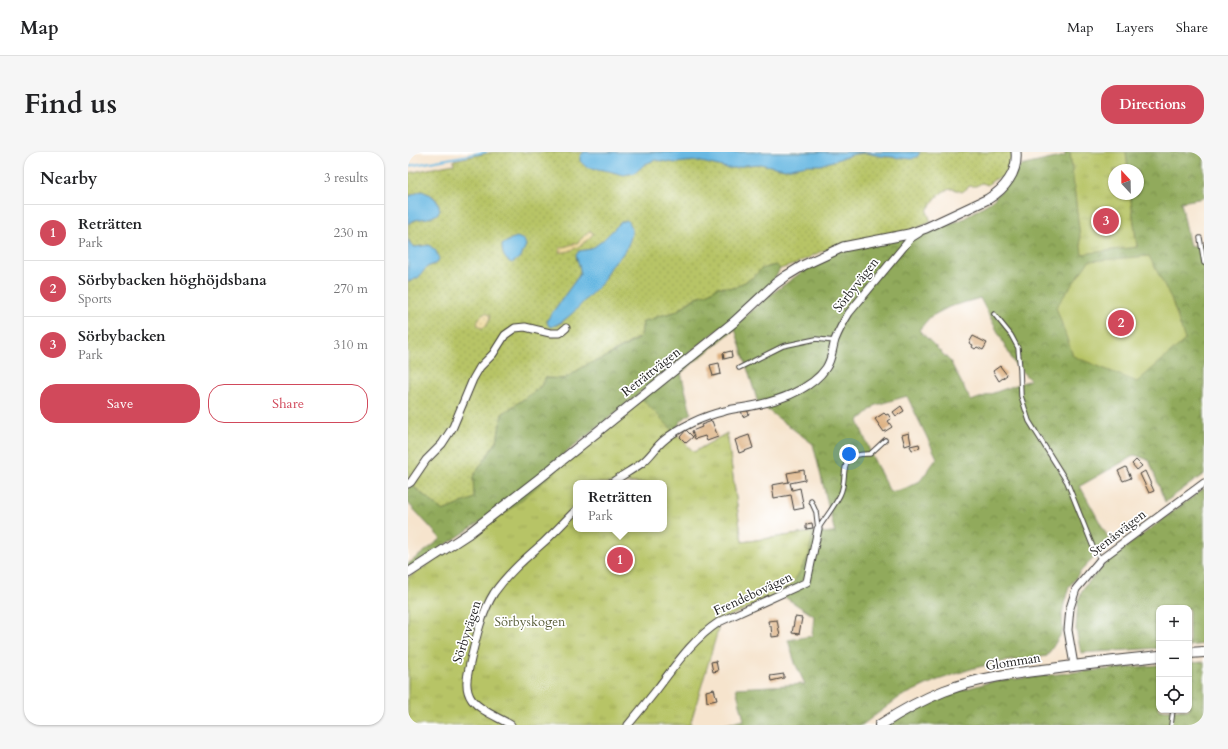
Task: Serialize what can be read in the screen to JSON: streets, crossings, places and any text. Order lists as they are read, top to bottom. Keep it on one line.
{"streets":{"main road":["Glomman"],"street":["Sörbyvägen","Reträttvägen","Stenåsvägen","Frendebovägen"]},"crossings":[["Sörbyvägen","Reträttvägen"],["Stenåsvägen","Glomman"]],"parks":["Sörbyskogen"],"north":"top","page":{"header":"Map","nav":["Map","Layers","Share"],"title":"Find us","buttons":["Directions",["Save","Share"]],"heading":["Nearby","3 results"],"list":[{"mark":"1","name":"Reträtten","note":"Park","value":"230 m"},{"mark":"2","name":"Sörbybacken höghöjdsbana","note":"Sports","value":"270 m"},{"mark":"3","name":"Sörbybacken","note":"Park","value":"310 m"}],"pins":["3","2","1"],"popup":["Reträtten","Park"],"map_buttons":["+","−"]}}
